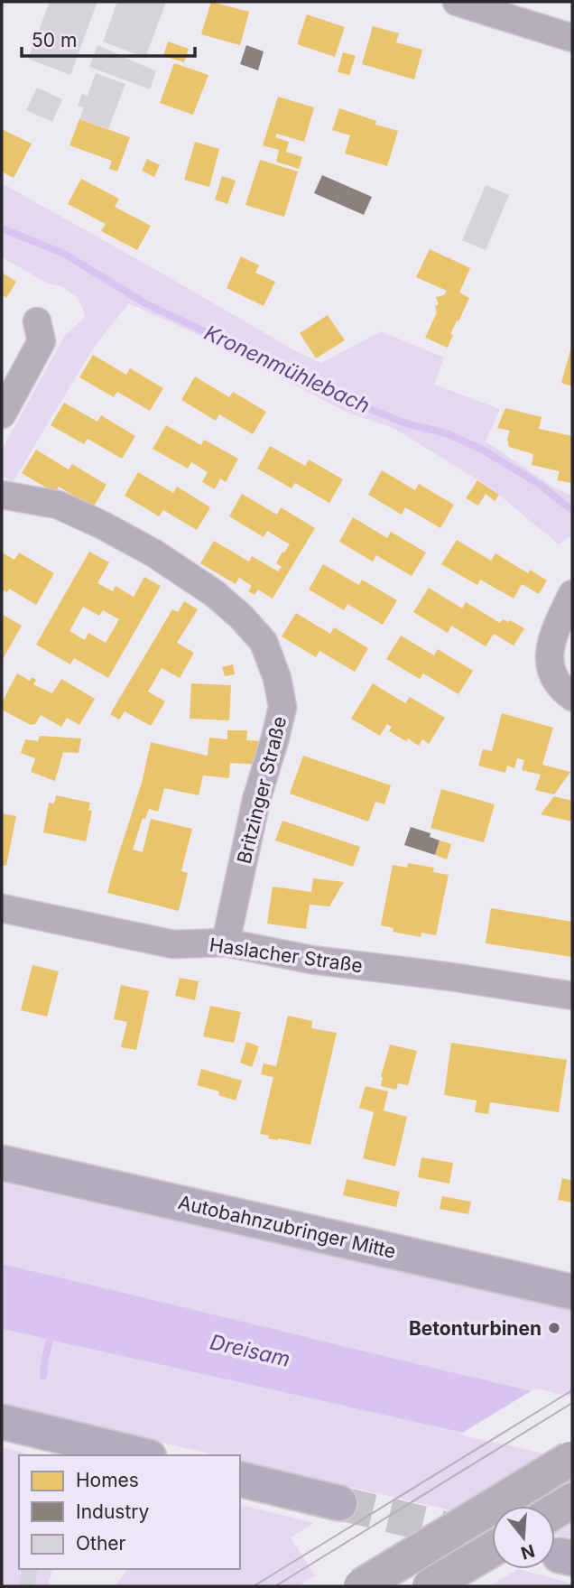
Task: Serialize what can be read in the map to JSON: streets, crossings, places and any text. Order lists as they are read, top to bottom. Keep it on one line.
{"streets":{"highway":["Autobahnzubringer Mitte"],"street":["Britzinger Straße","Haslacher Straße"]},"crossings":[["Britzinger Straße","Haslacher Straße"]],"water":["Kronenmühlebach","Dreisam"],"places":["Betonturbinen"],"legend":["Homes","Industry","Other"],"scale_bar":"50 m","north":"bottom"}
